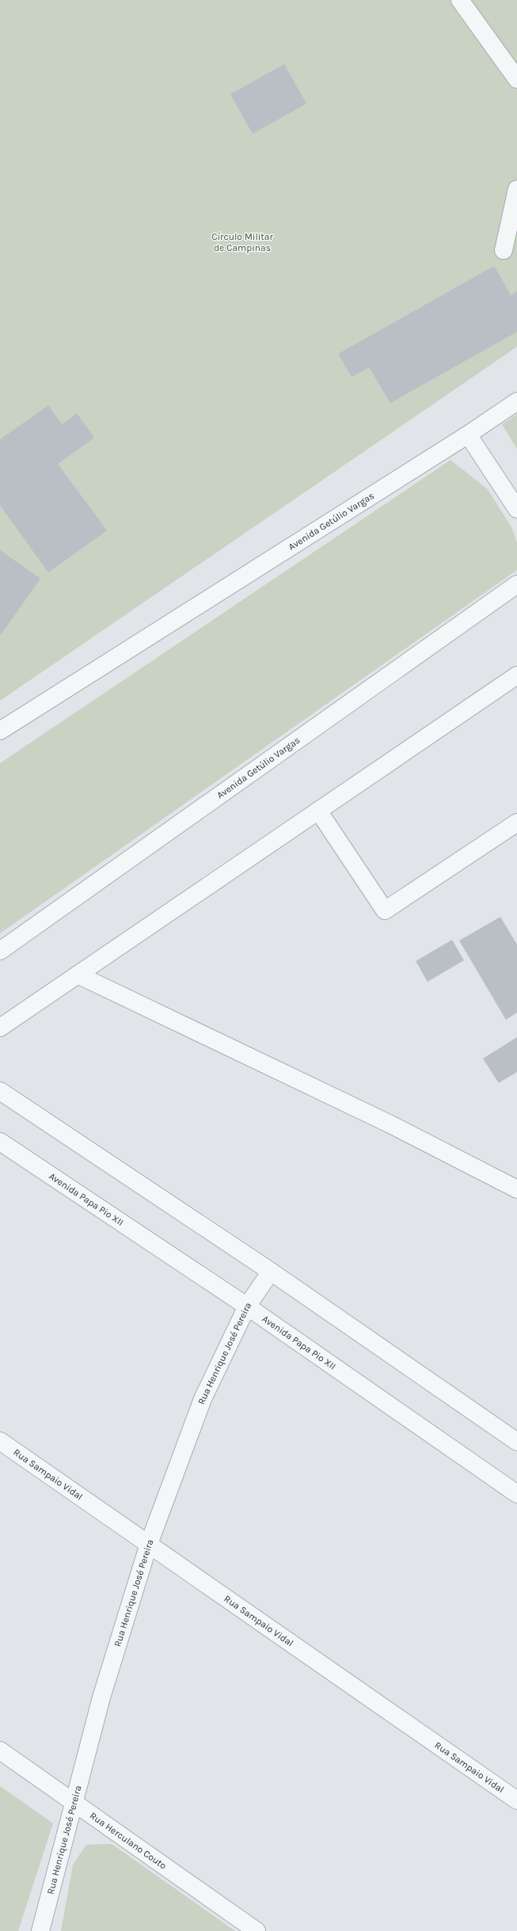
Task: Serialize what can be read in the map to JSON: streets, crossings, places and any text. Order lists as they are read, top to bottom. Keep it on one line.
{"streets":{"street":["Avenida Getúlio Vargas","Avenida Papa Pio XII","Rua Henrique José Pereira","Rua Sampaio Vidal","Rua Herculano Couto"]},"crossings":[["Avenida Papa Pio XII","Rua Henrique José Pereira"],["Rua Henrique José Pereira","Rua Sampaio Vidal"],["Rua Henrique José Pereira","Rua Herculano Couto"]],"parks":["Círculo Militar de Campinas"]}
